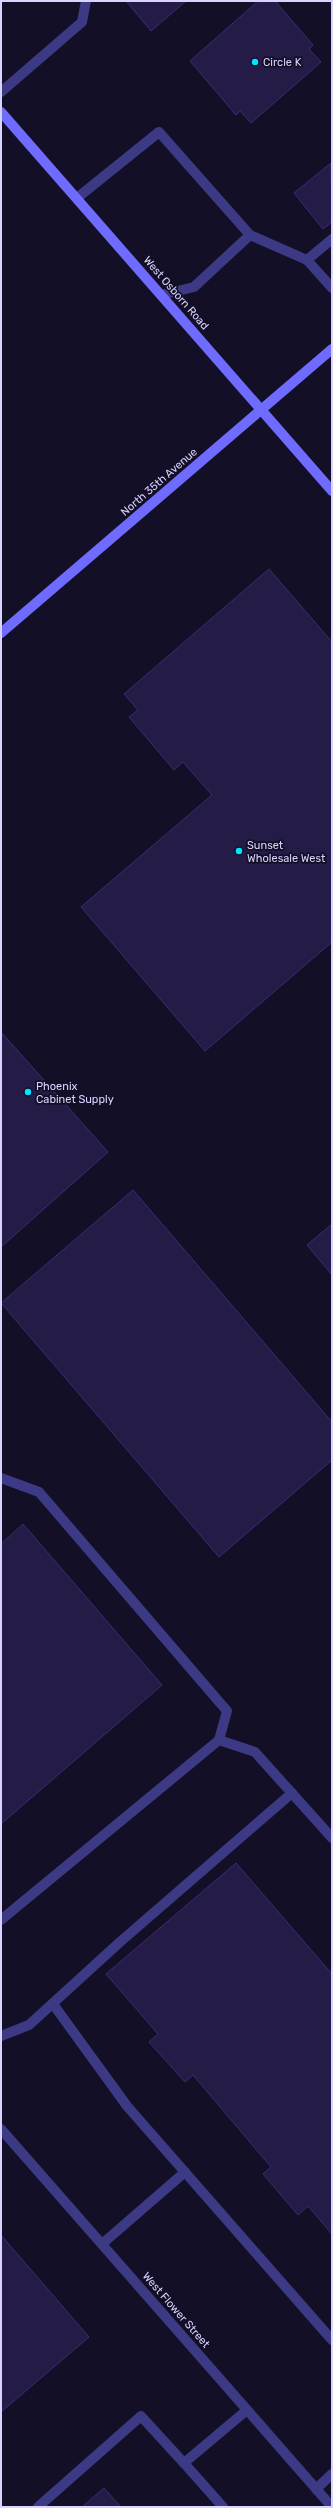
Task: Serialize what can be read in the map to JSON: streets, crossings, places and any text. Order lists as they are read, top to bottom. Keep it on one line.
{"streets":{"street":["West Osborn Road","North 35th Avenue","West Flower Street"]},"crossings":[["West Osborn Road","North 35th Avenue"]],"places":["Circle K","Sunset Wholesale West","Phoenix Cabinet Supply"]}
